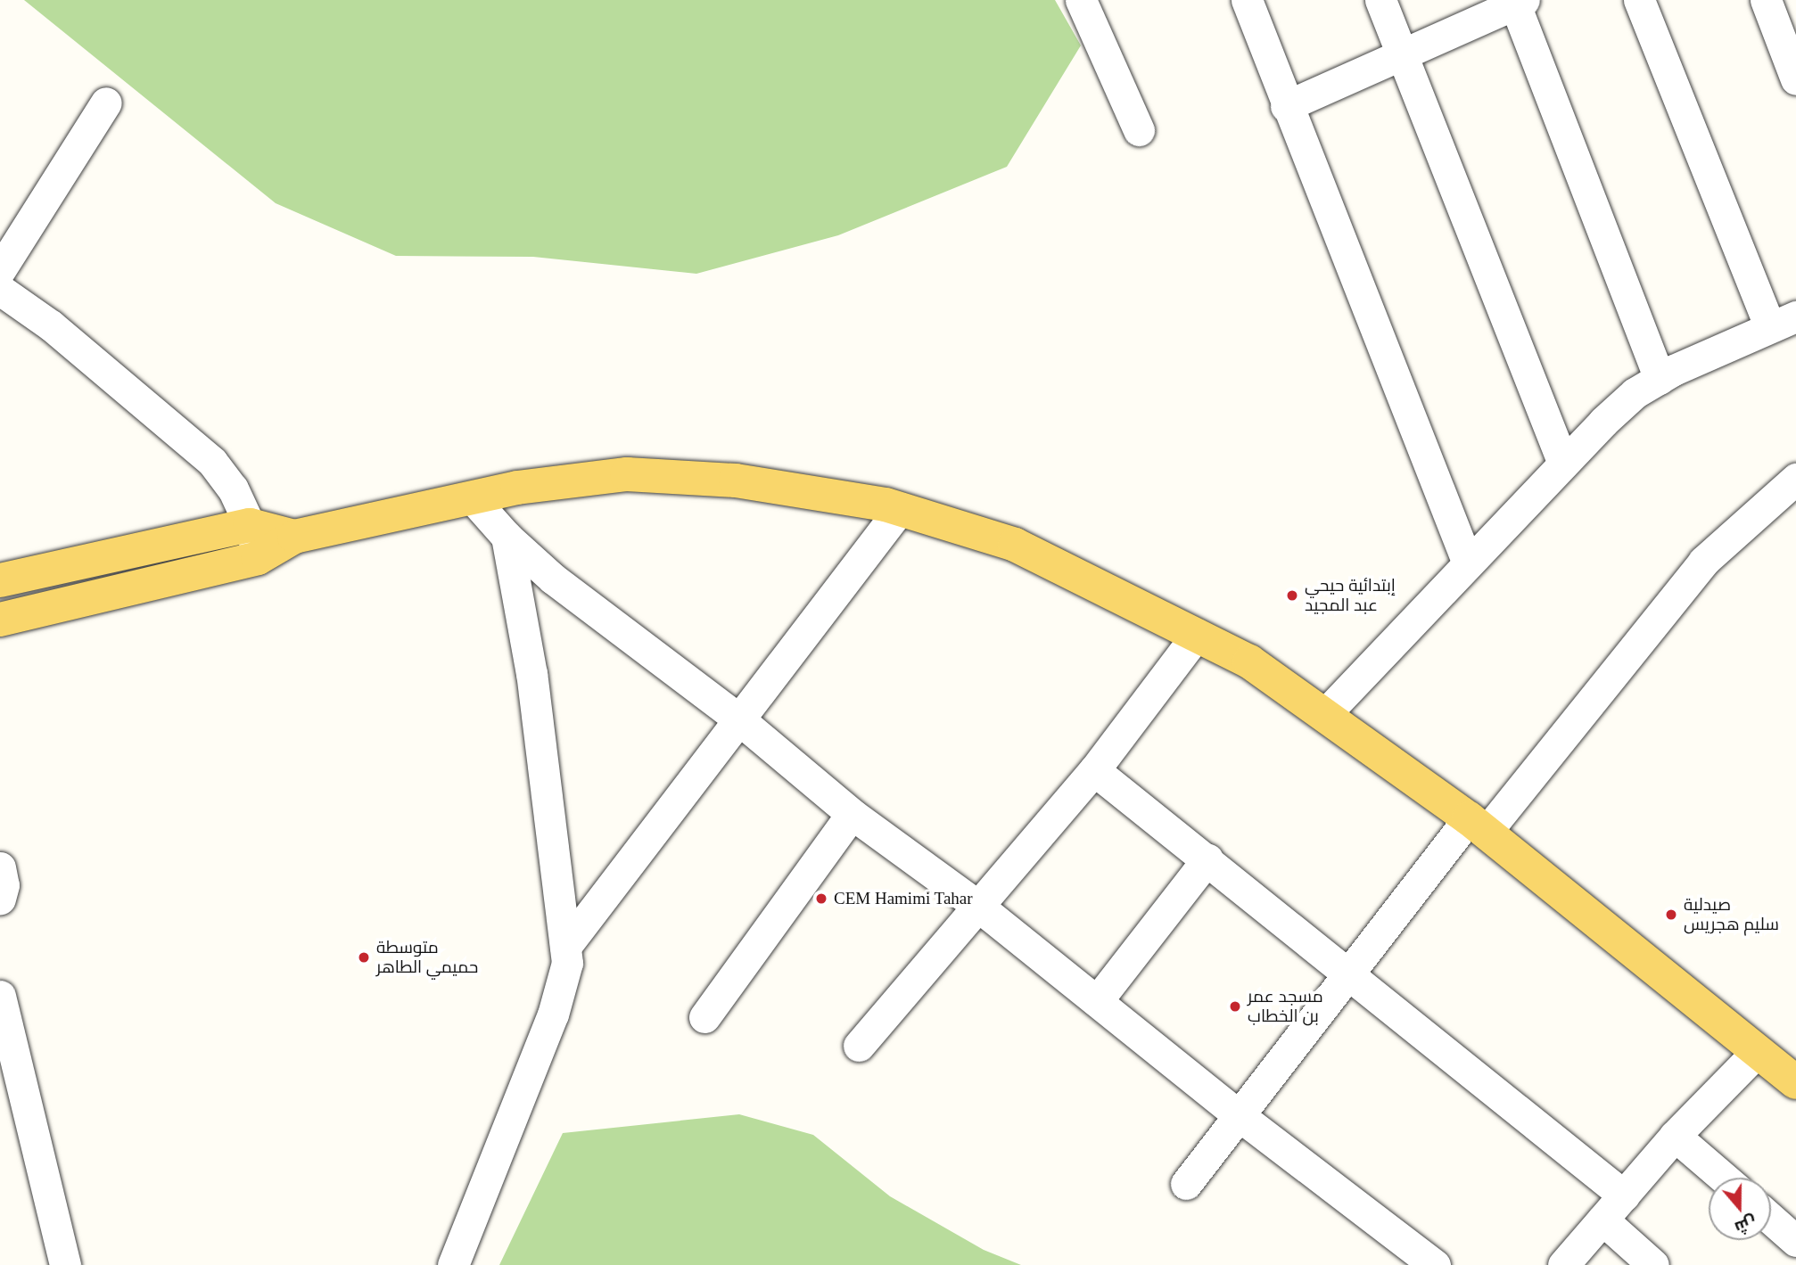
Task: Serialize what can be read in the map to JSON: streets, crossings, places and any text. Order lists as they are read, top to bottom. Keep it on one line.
{"places":["إبتدائية حيحي عبد المجيد","CEM Hamimi Tahar","صيدلية سليم هجريس","متوسطة حميمي الطاهر","مسجد عمر بن الخطاب"],"north":"bottom"}
